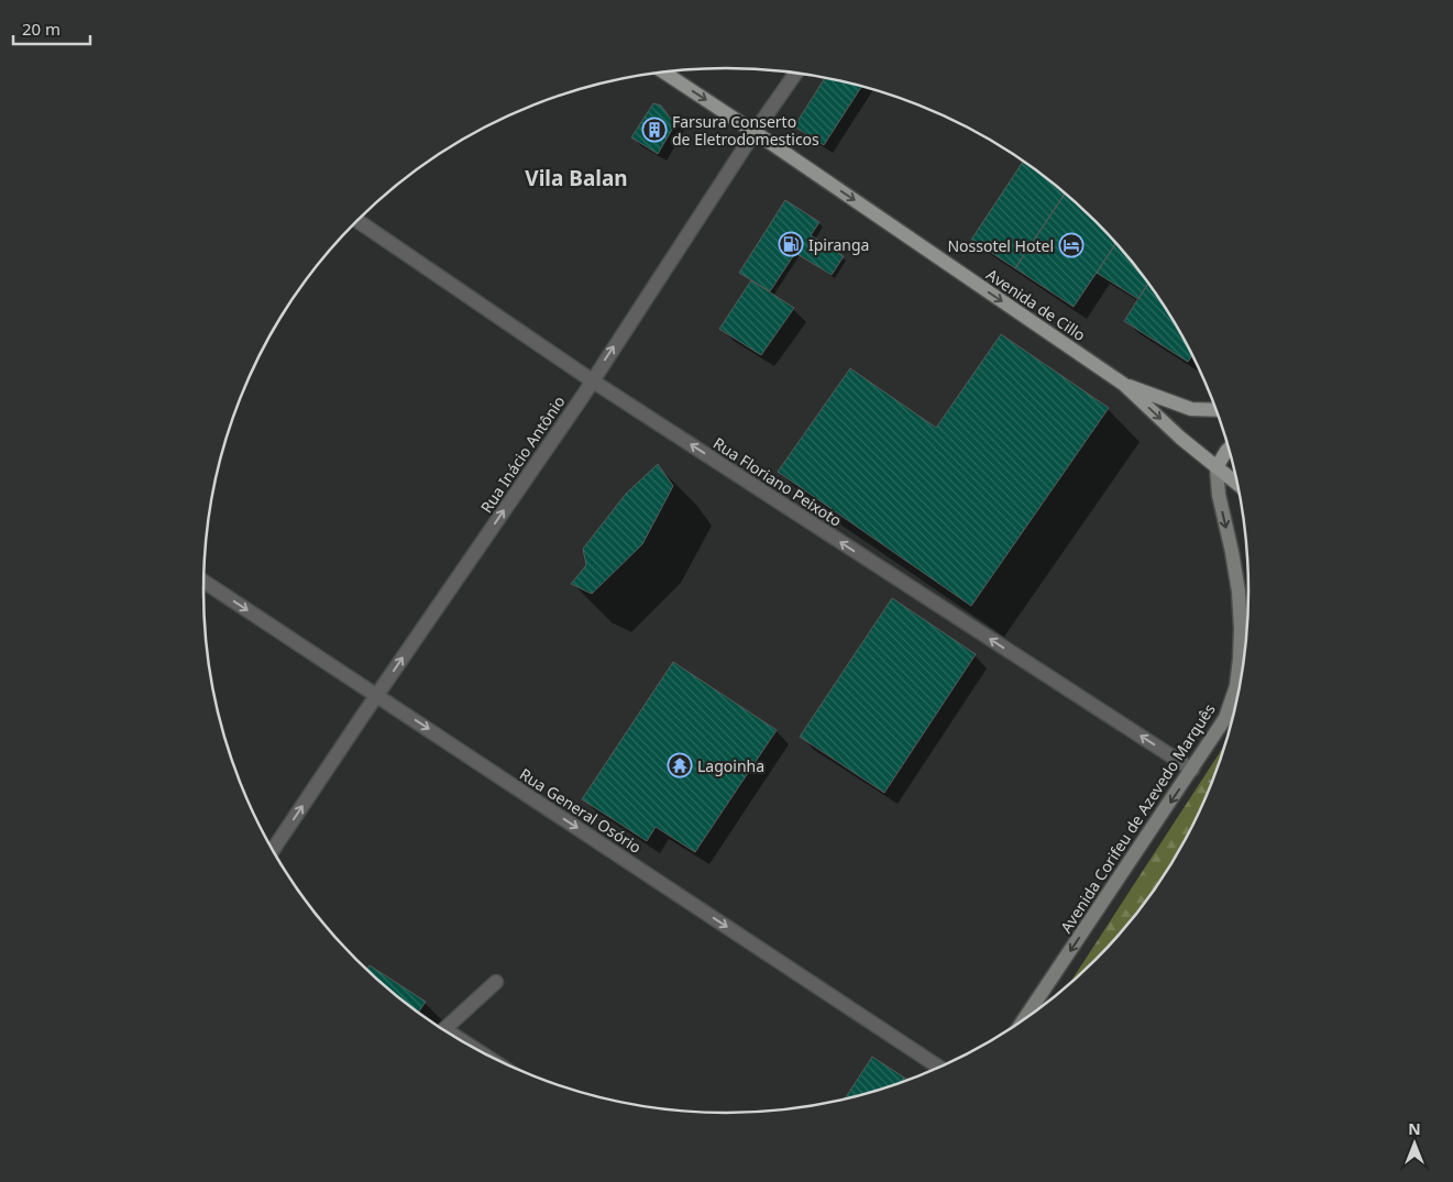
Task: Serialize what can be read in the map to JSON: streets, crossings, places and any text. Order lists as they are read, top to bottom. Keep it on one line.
{"streets":{"main road":["Avenida de Cillo","Avenida Corifeu de Azevedo Marquês"],"street":["Rua Inácio Antônio","Rua Floriano Peixoto","Rua General Osório"]},"crossings":[["Avenida de Cillo","Rua Inácio Antônio"],["Avenida de Cillo","Avenida Corifeu de Azevedo Marquês"],["Rua Inácio Antônio","Rua Floriano Peixoto"],["Rua Inácio Antônio","Rua General Osório"],["Rua Floriano Peixoto","Avenida Corifeu de Azevedo Marquês"]],"one_way":["Avenida de Cillo","Rua Inácio Antônio","Rua Floriano Peixoto","Rua General Osório","Avenida Corifeu de Azevedo Marquês"],"districts":["Vila Balan"],"places":{"building":["Farsura Conserto de Eletrodomesticos"],"fuel station":["Ipiranga"],"hotel":["Nossotel Hotel"],"temple":["Lagoinha"]},"scale_bar":"20 m","north":"top"}
